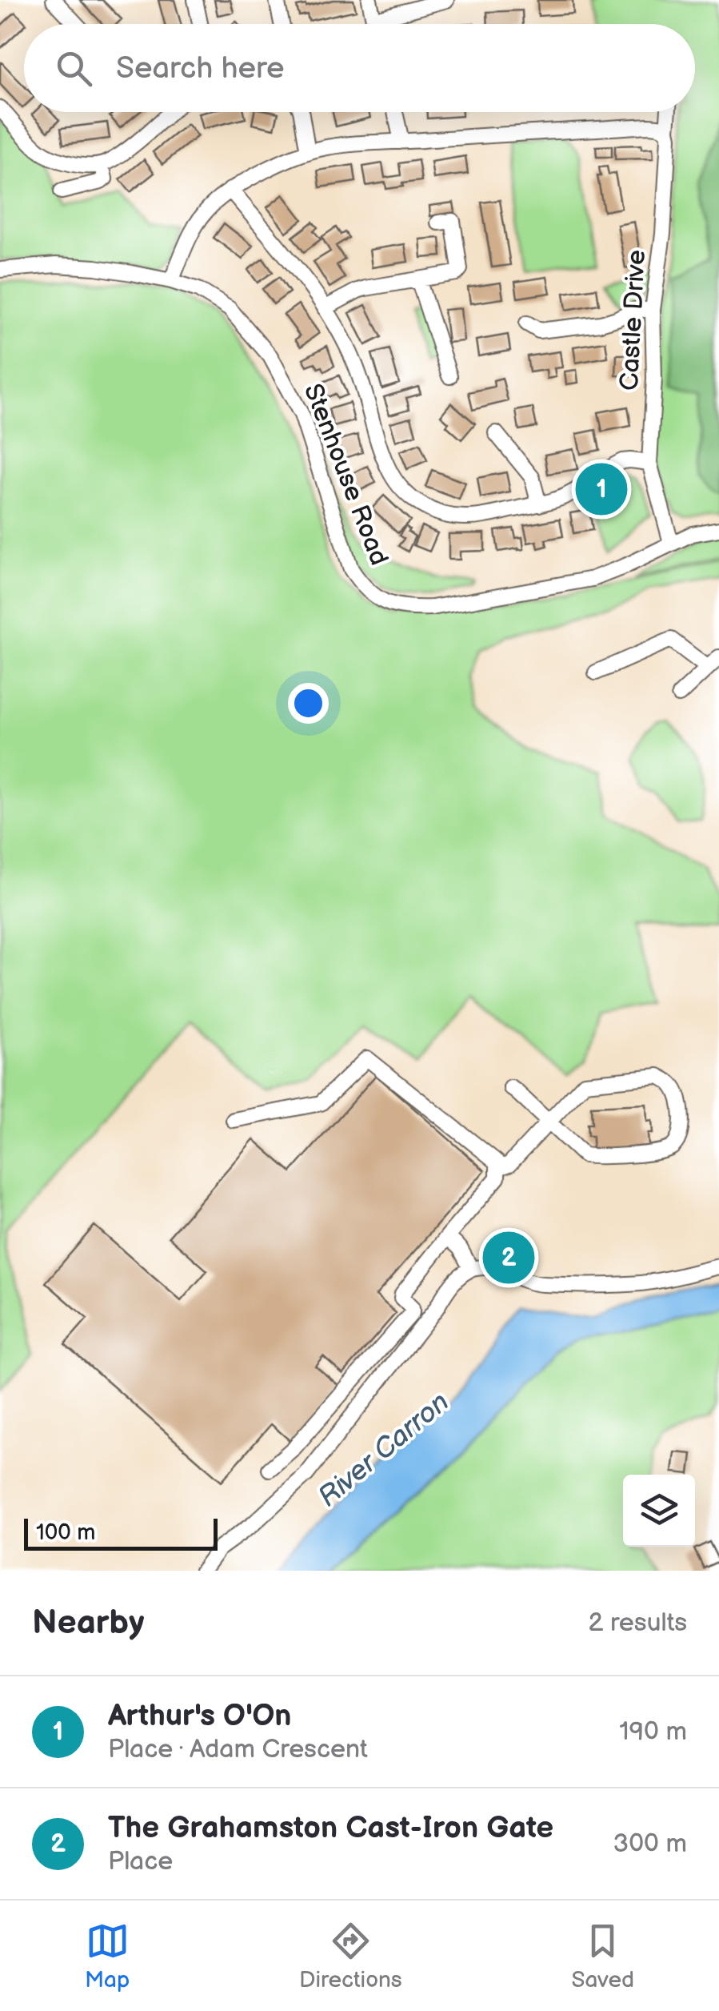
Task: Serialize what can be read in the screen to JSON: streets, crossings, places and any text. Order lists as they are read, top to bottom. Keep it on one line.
{"streets":{"street":["Castle Drive","Stenhouse Road"]},"crossings":[["Castle Drive","Stenhouse Road"]],"water":["River Carron"],"scale_bar":"100 m","page":{"search":"Search here","pins":["1","2"],"scale":"100 m","heading":["Nearby","2 results"],"list":[{"mark":"1","name":"Arthur's O'On","note":"Place · Adam Crescent","value":"190 m"},{"mark":"2","name":"The Grahamston Cast-Iron Gate","note":"Place","value":"300 m"}],"nav":["Map","Directions","Saved"]}}
